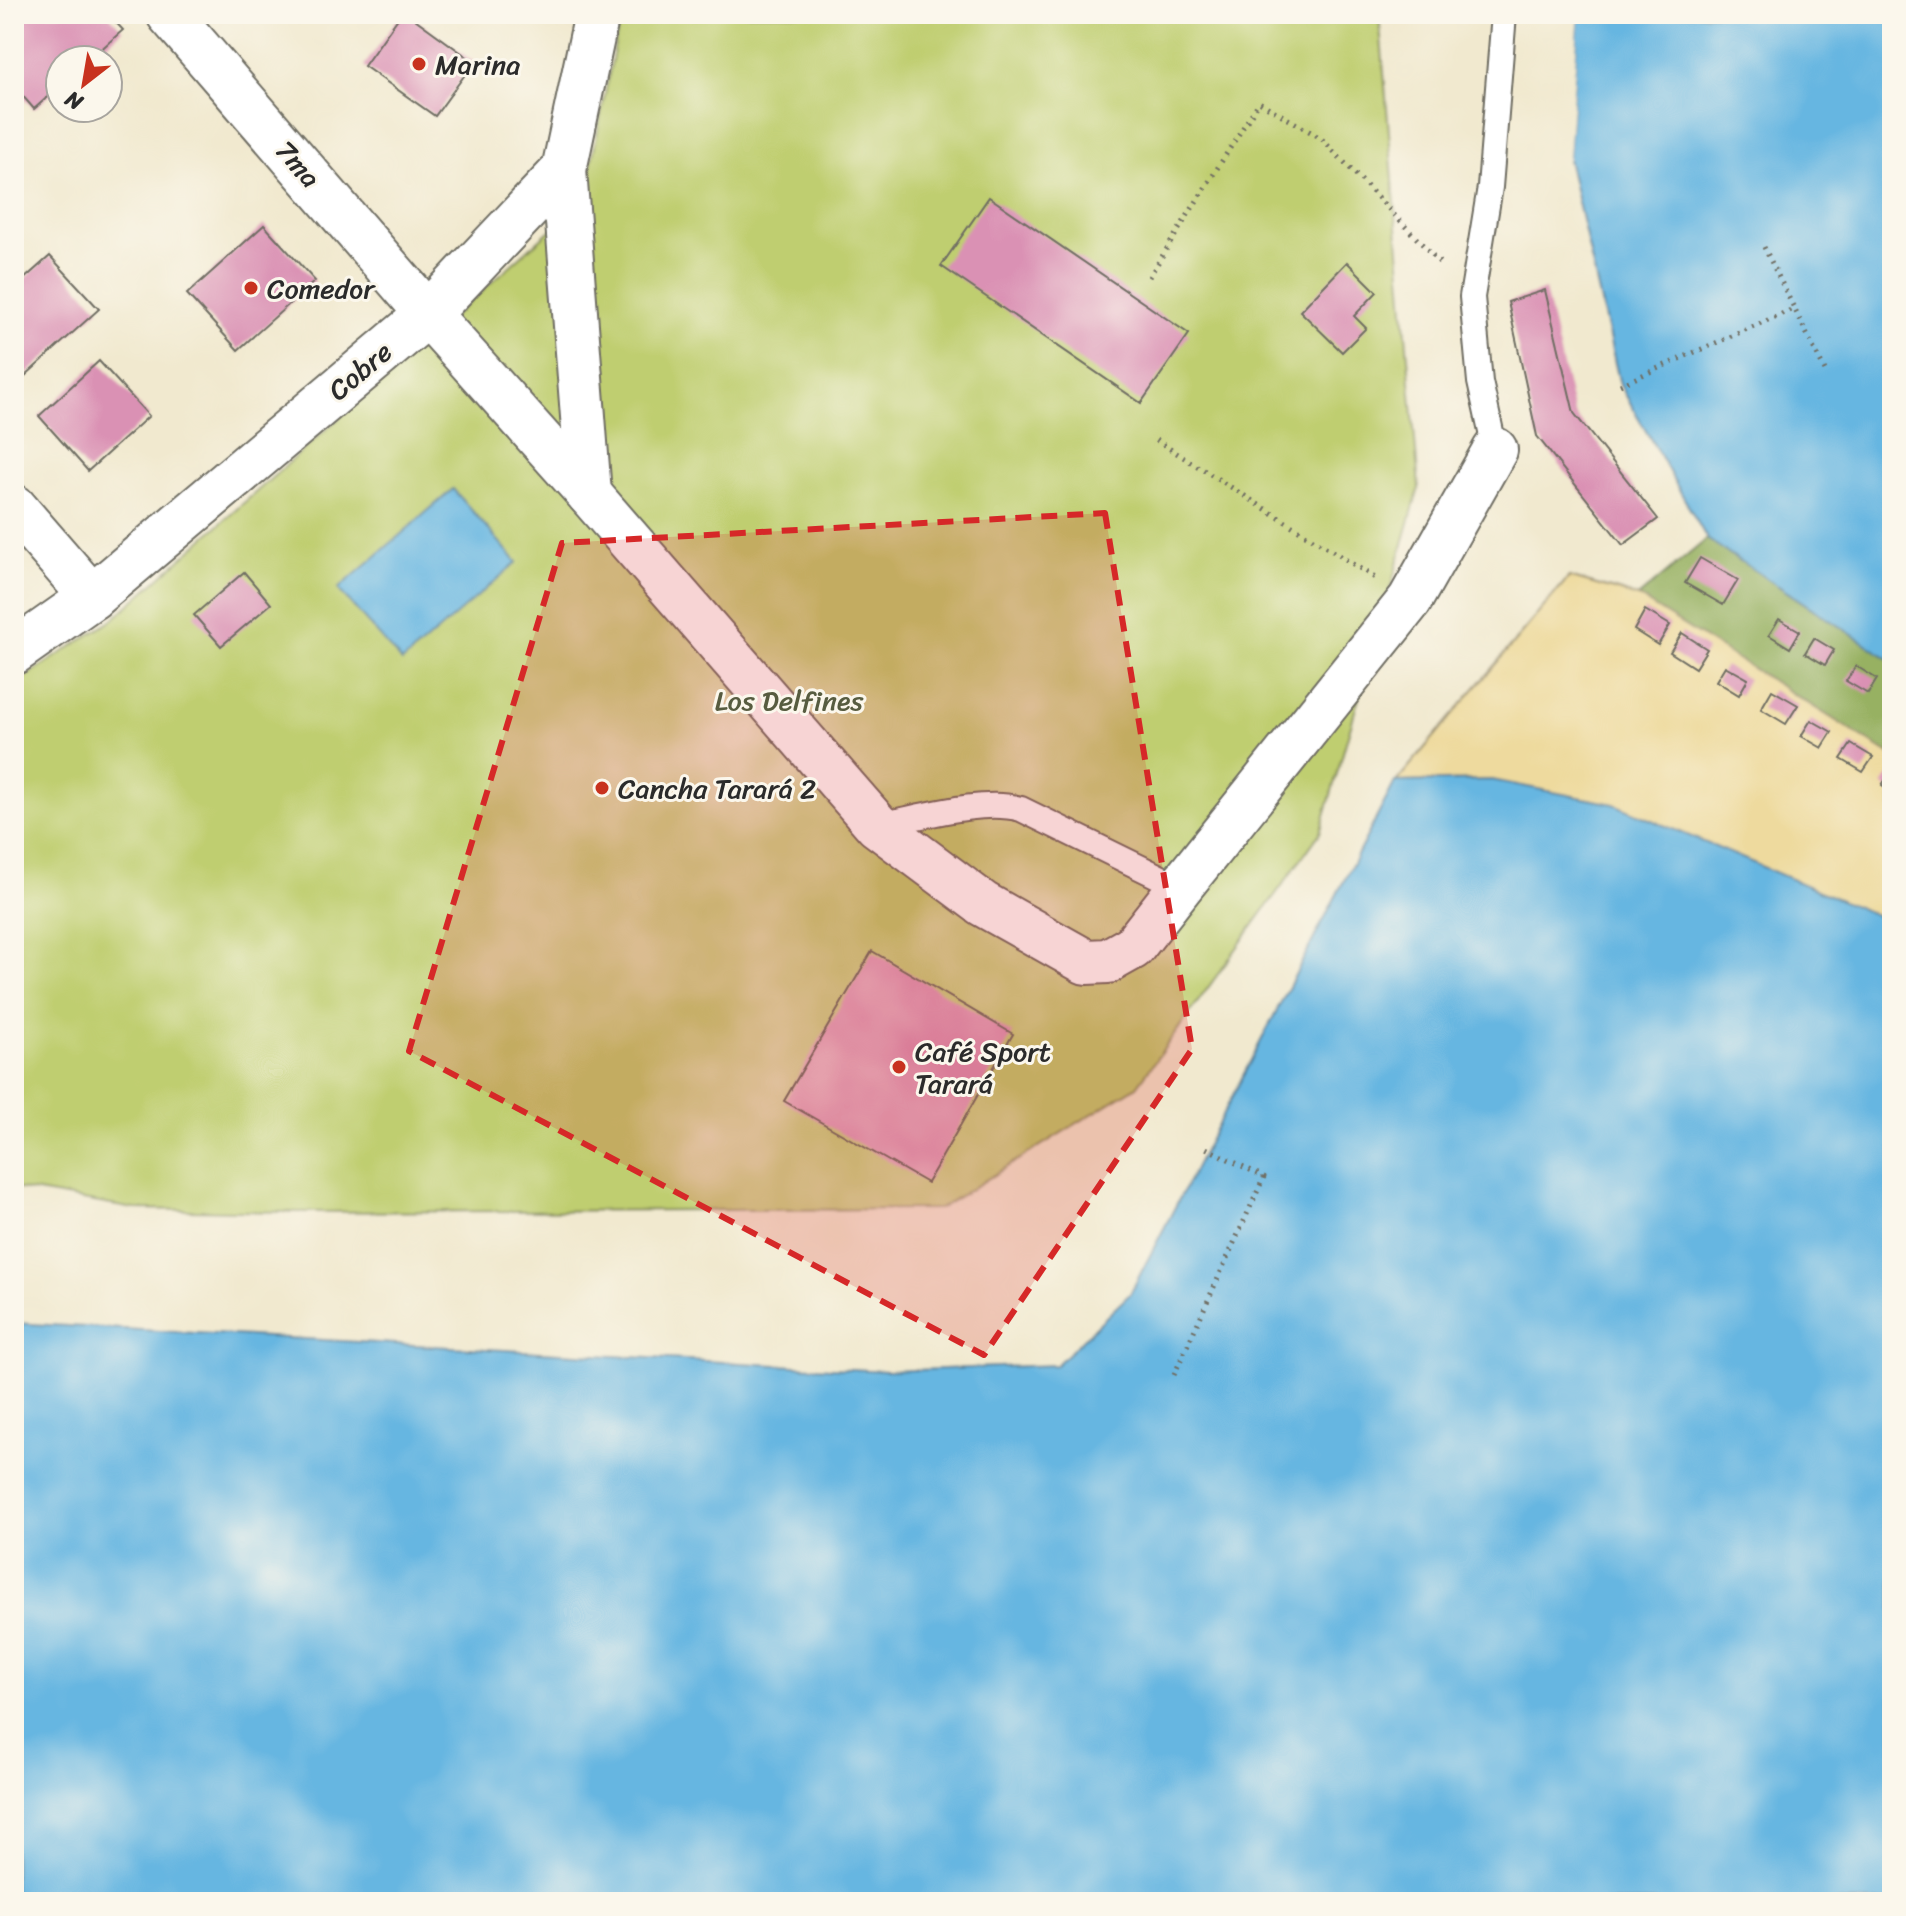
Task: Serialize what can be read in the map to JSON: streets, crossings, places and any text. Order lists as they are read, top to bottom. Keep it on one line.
{"streets":{"street":["7ma","Cobre"]},"crossings":[["7ma","Cobre"]],"parks":["Los Delfines"],"places":["Marina","Comedor","Cancha Tarará 2","Café Sport Tarará"],"north":"bottom left"}
